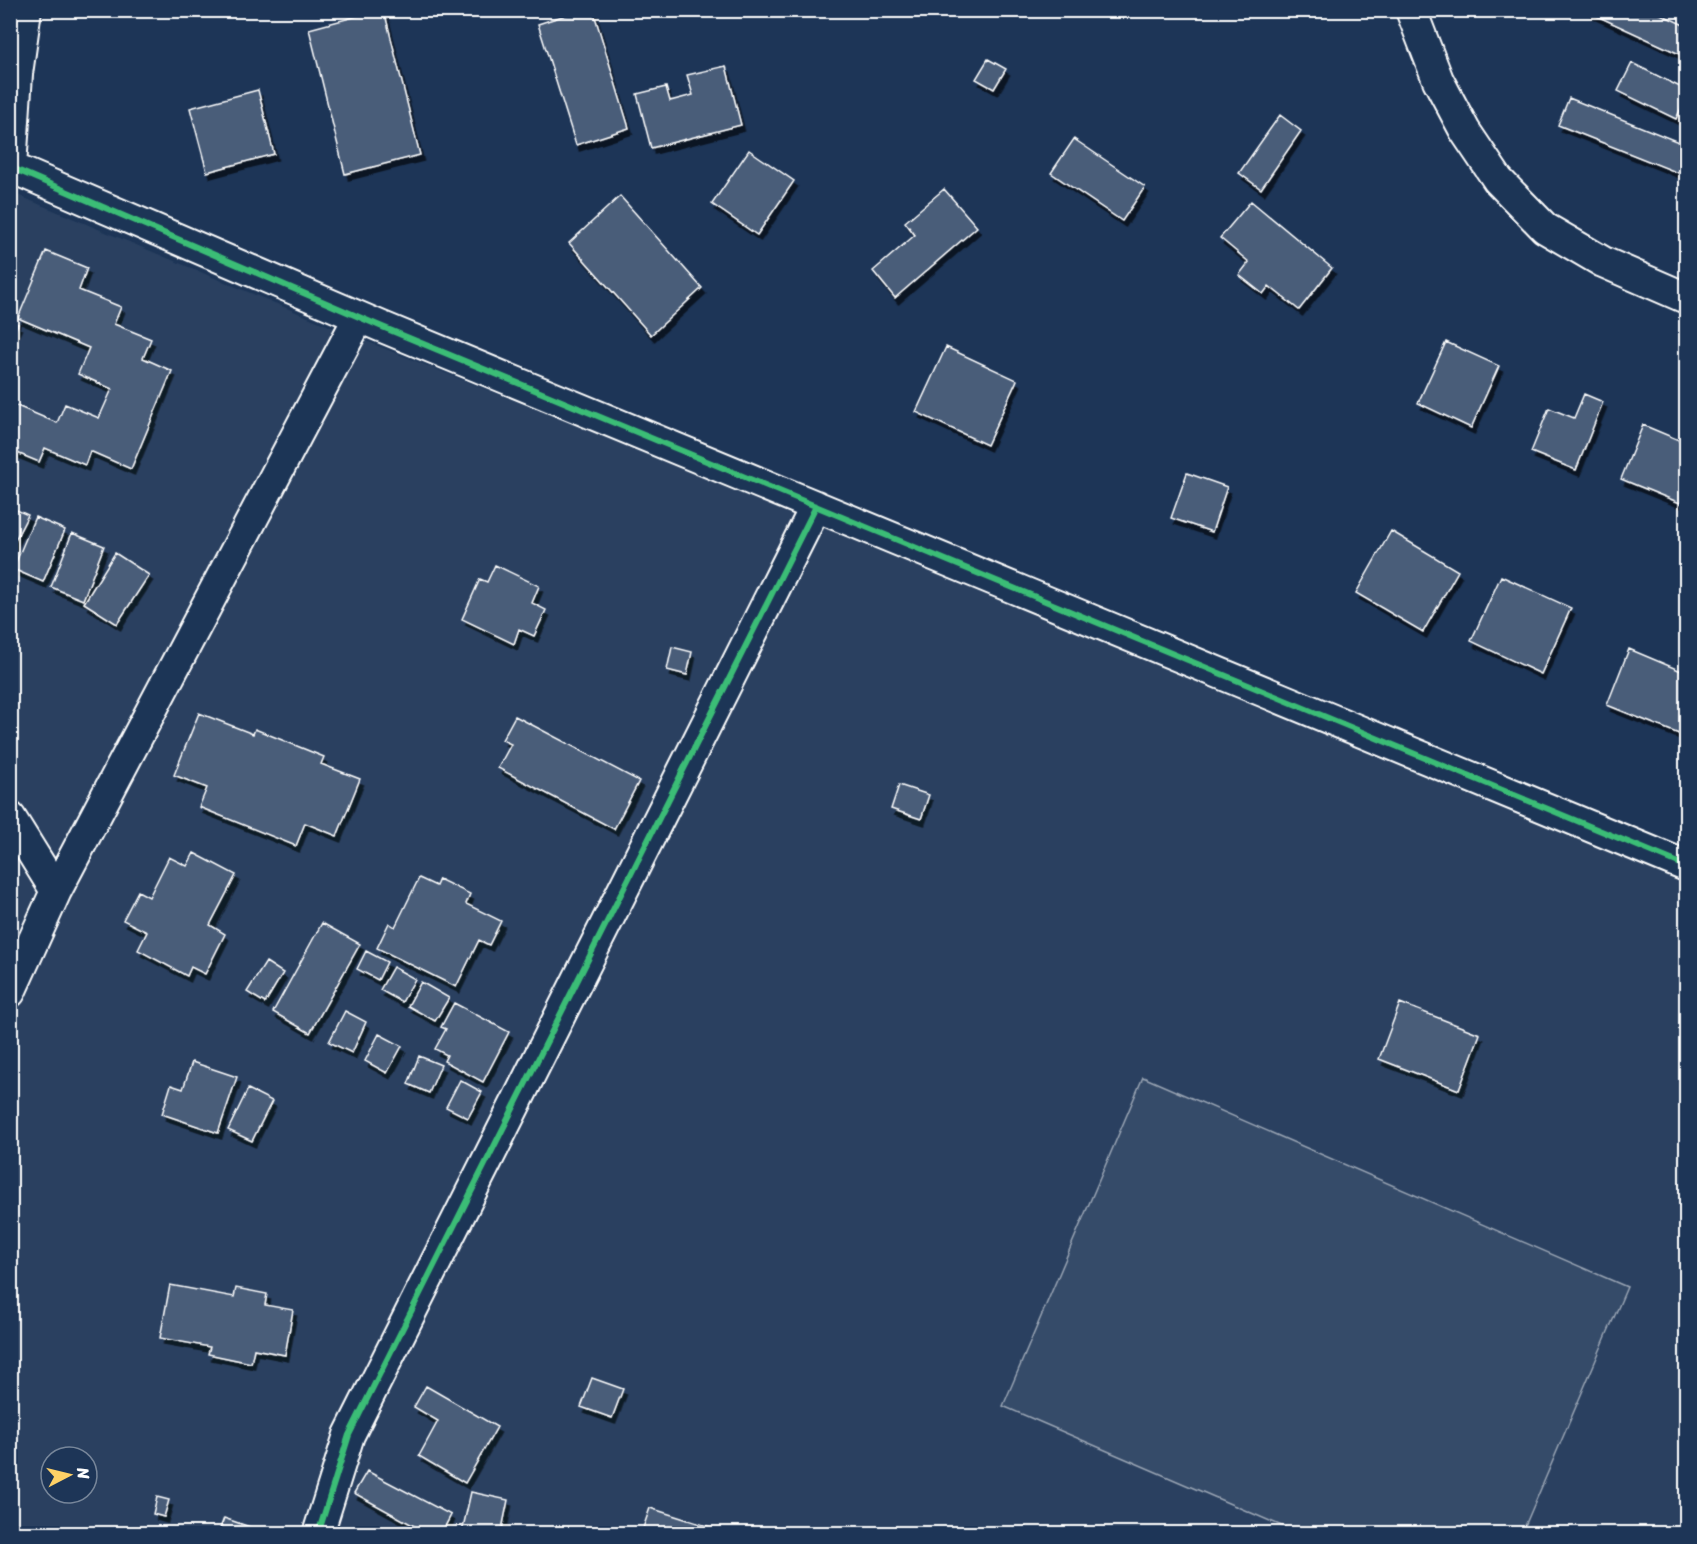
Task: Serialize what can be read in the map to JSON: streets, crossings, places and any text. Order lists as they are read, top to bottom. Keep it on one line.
{"north":"right"}
